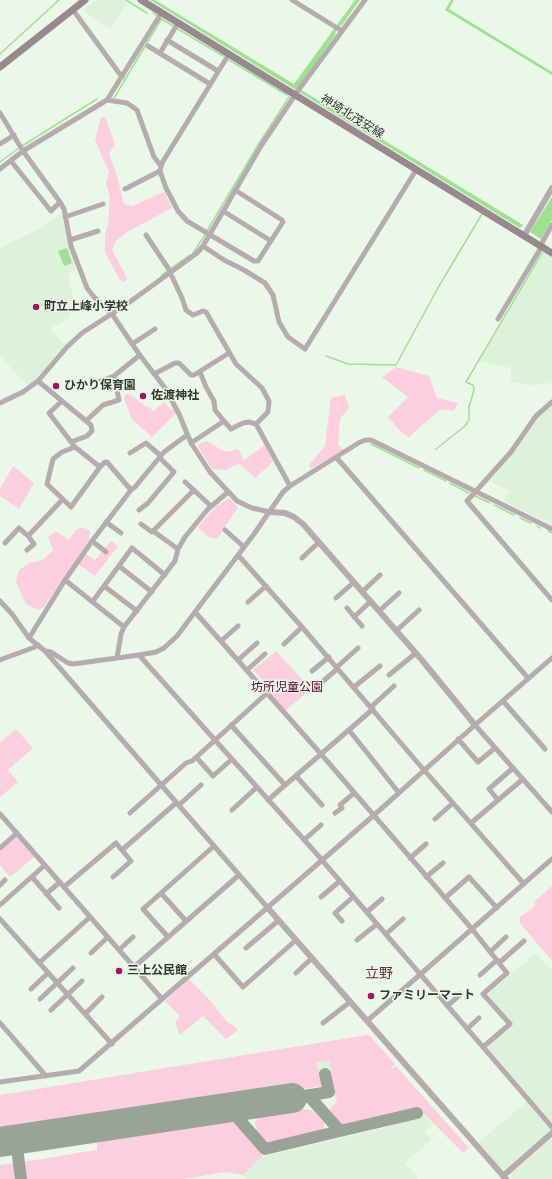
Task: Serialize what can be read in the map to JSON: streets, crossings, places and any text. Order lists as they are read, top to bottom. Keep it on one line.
{"streets":{"main road":["神埼北茂安線"]},"districts":["立野"],"parks":["坊所児童公園"],"places":["町立上峰小学校","ひかり保育園","佐渡神社","三上公民館","ファミリーマート"]}
